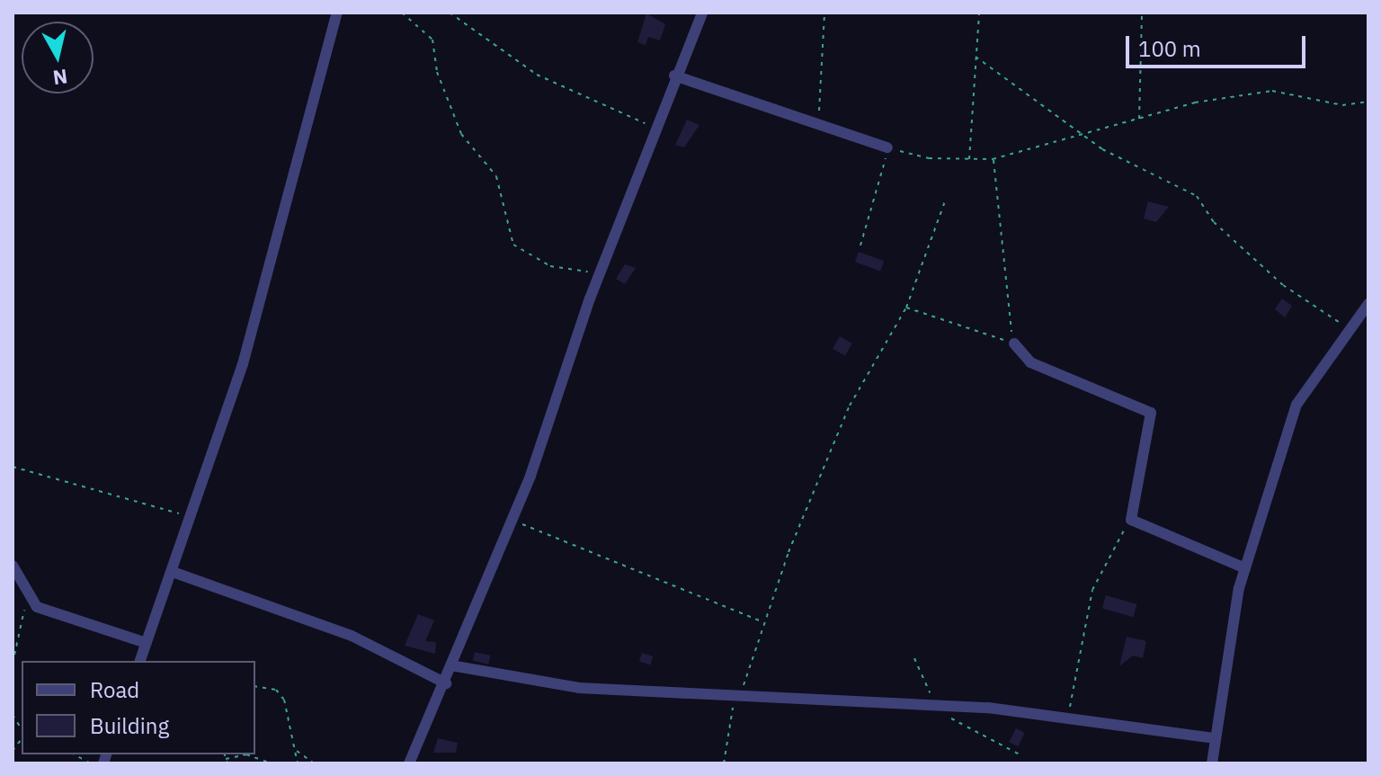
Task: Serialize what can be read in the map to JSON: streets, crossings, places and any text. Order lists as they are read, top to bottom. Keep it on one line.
{"legend":["Road","Building"],"scale_bar":"100 m","north":"bottom"}
